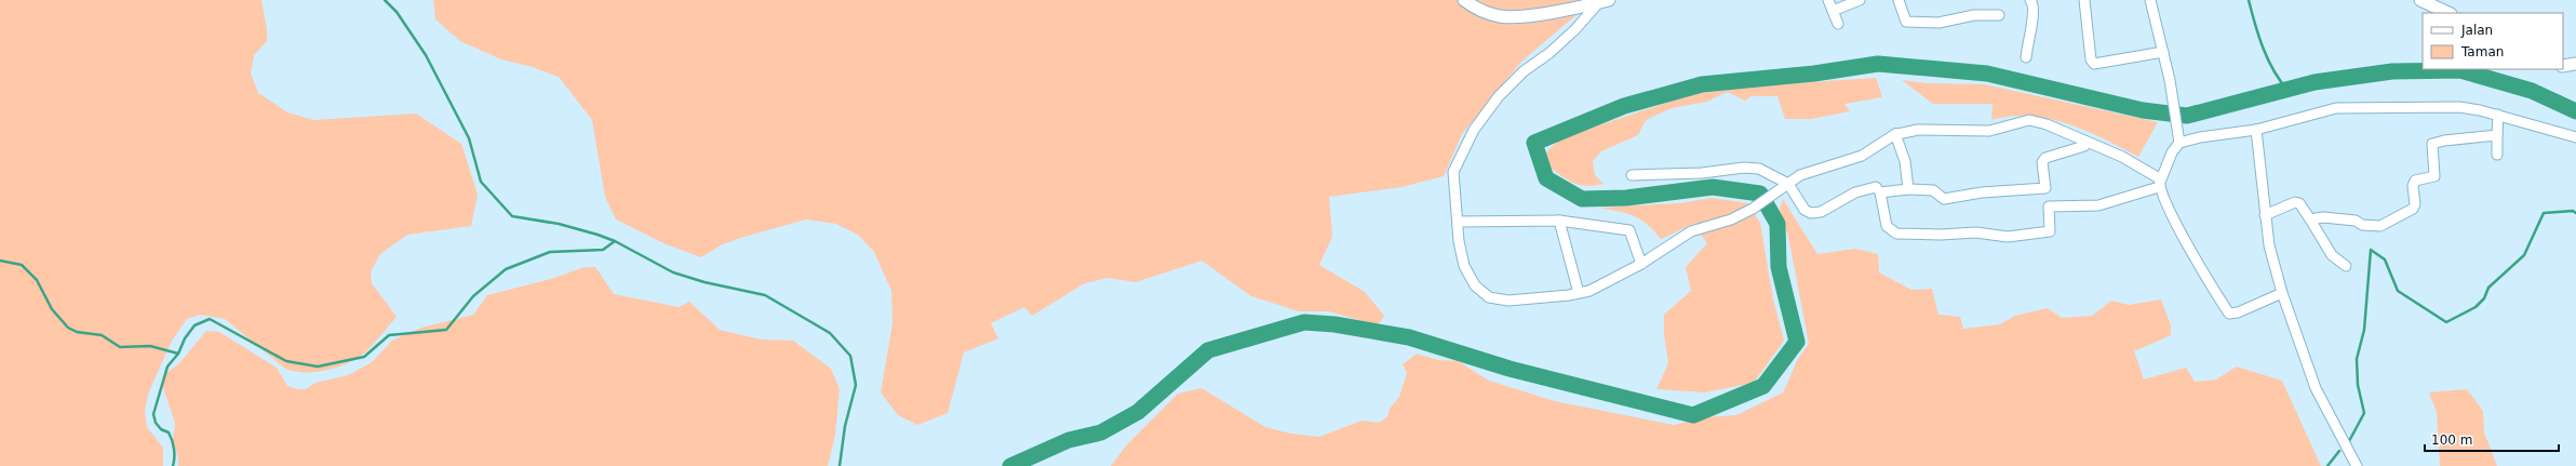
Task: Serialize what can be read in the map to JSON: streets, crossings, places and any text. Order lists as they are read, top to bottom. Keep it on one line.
{"legend":["Jalan","Taman"],"scale_bar":"100 m"}
